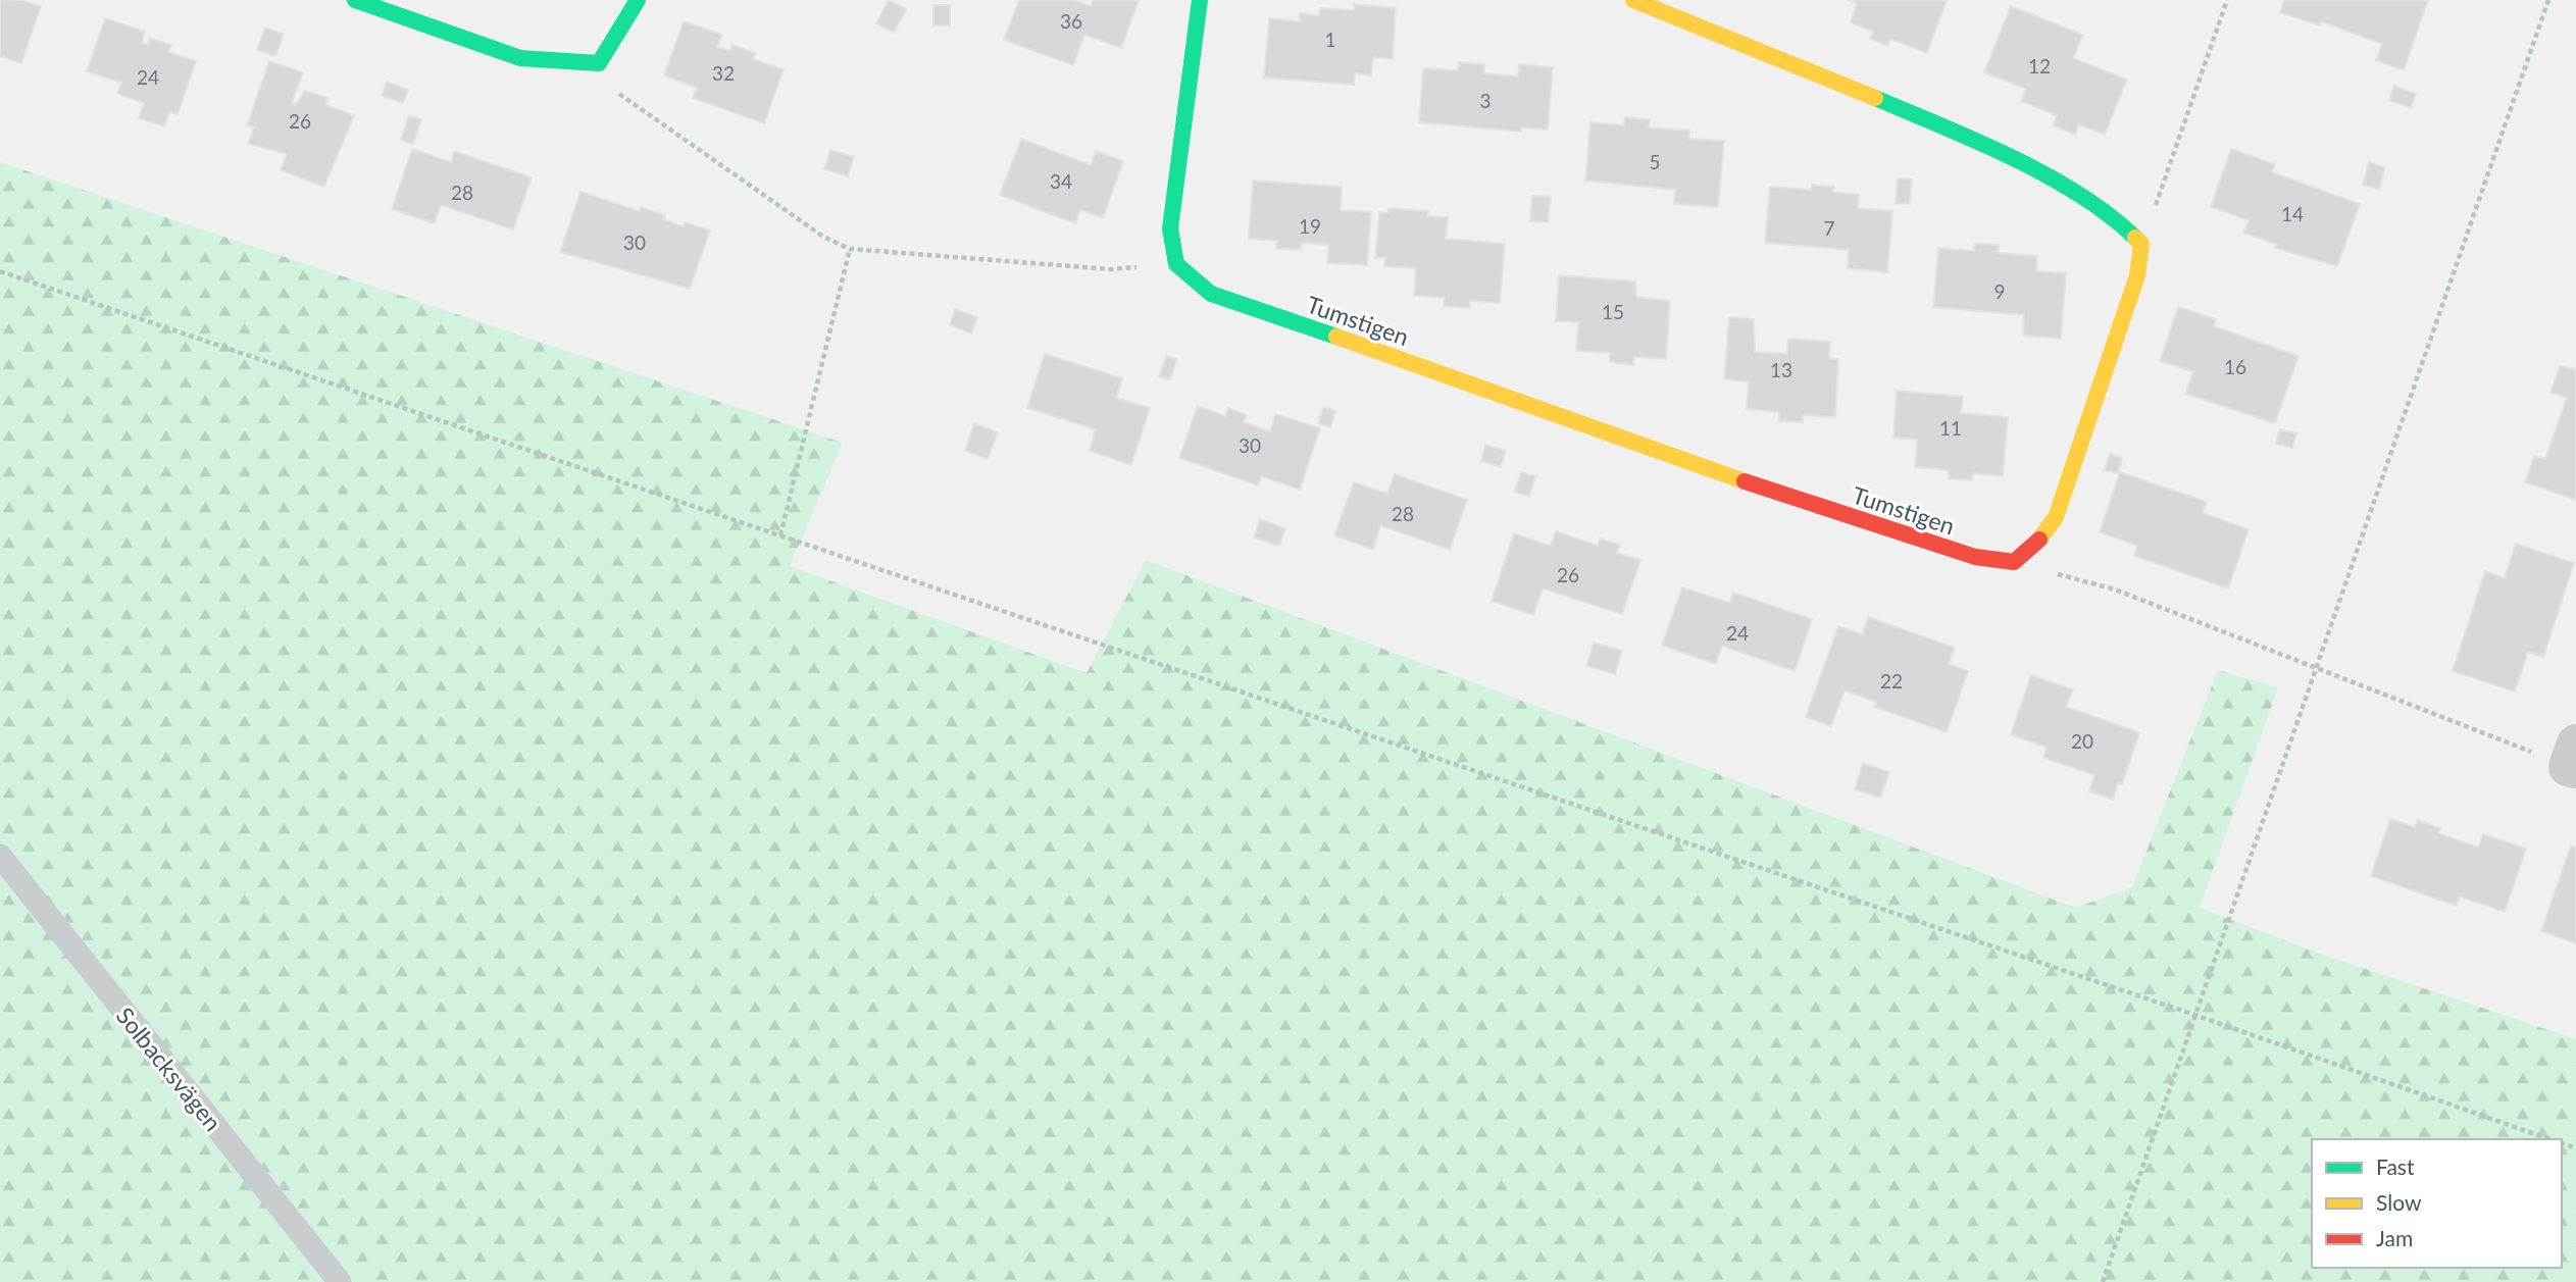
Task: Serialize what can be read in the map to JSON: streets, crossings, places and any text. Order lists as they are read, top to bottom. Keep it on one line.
{"streets":{"street":["Tumstigen"],"lane":["Solbacksvägen"]},"house_numbers":["36","1","12","32","24","3","26","5","34","28","14","19","7","30","9","15","16","13","11","30","28","26","24","22","20"],"legend":["Fast","Slow","Jam"]}
